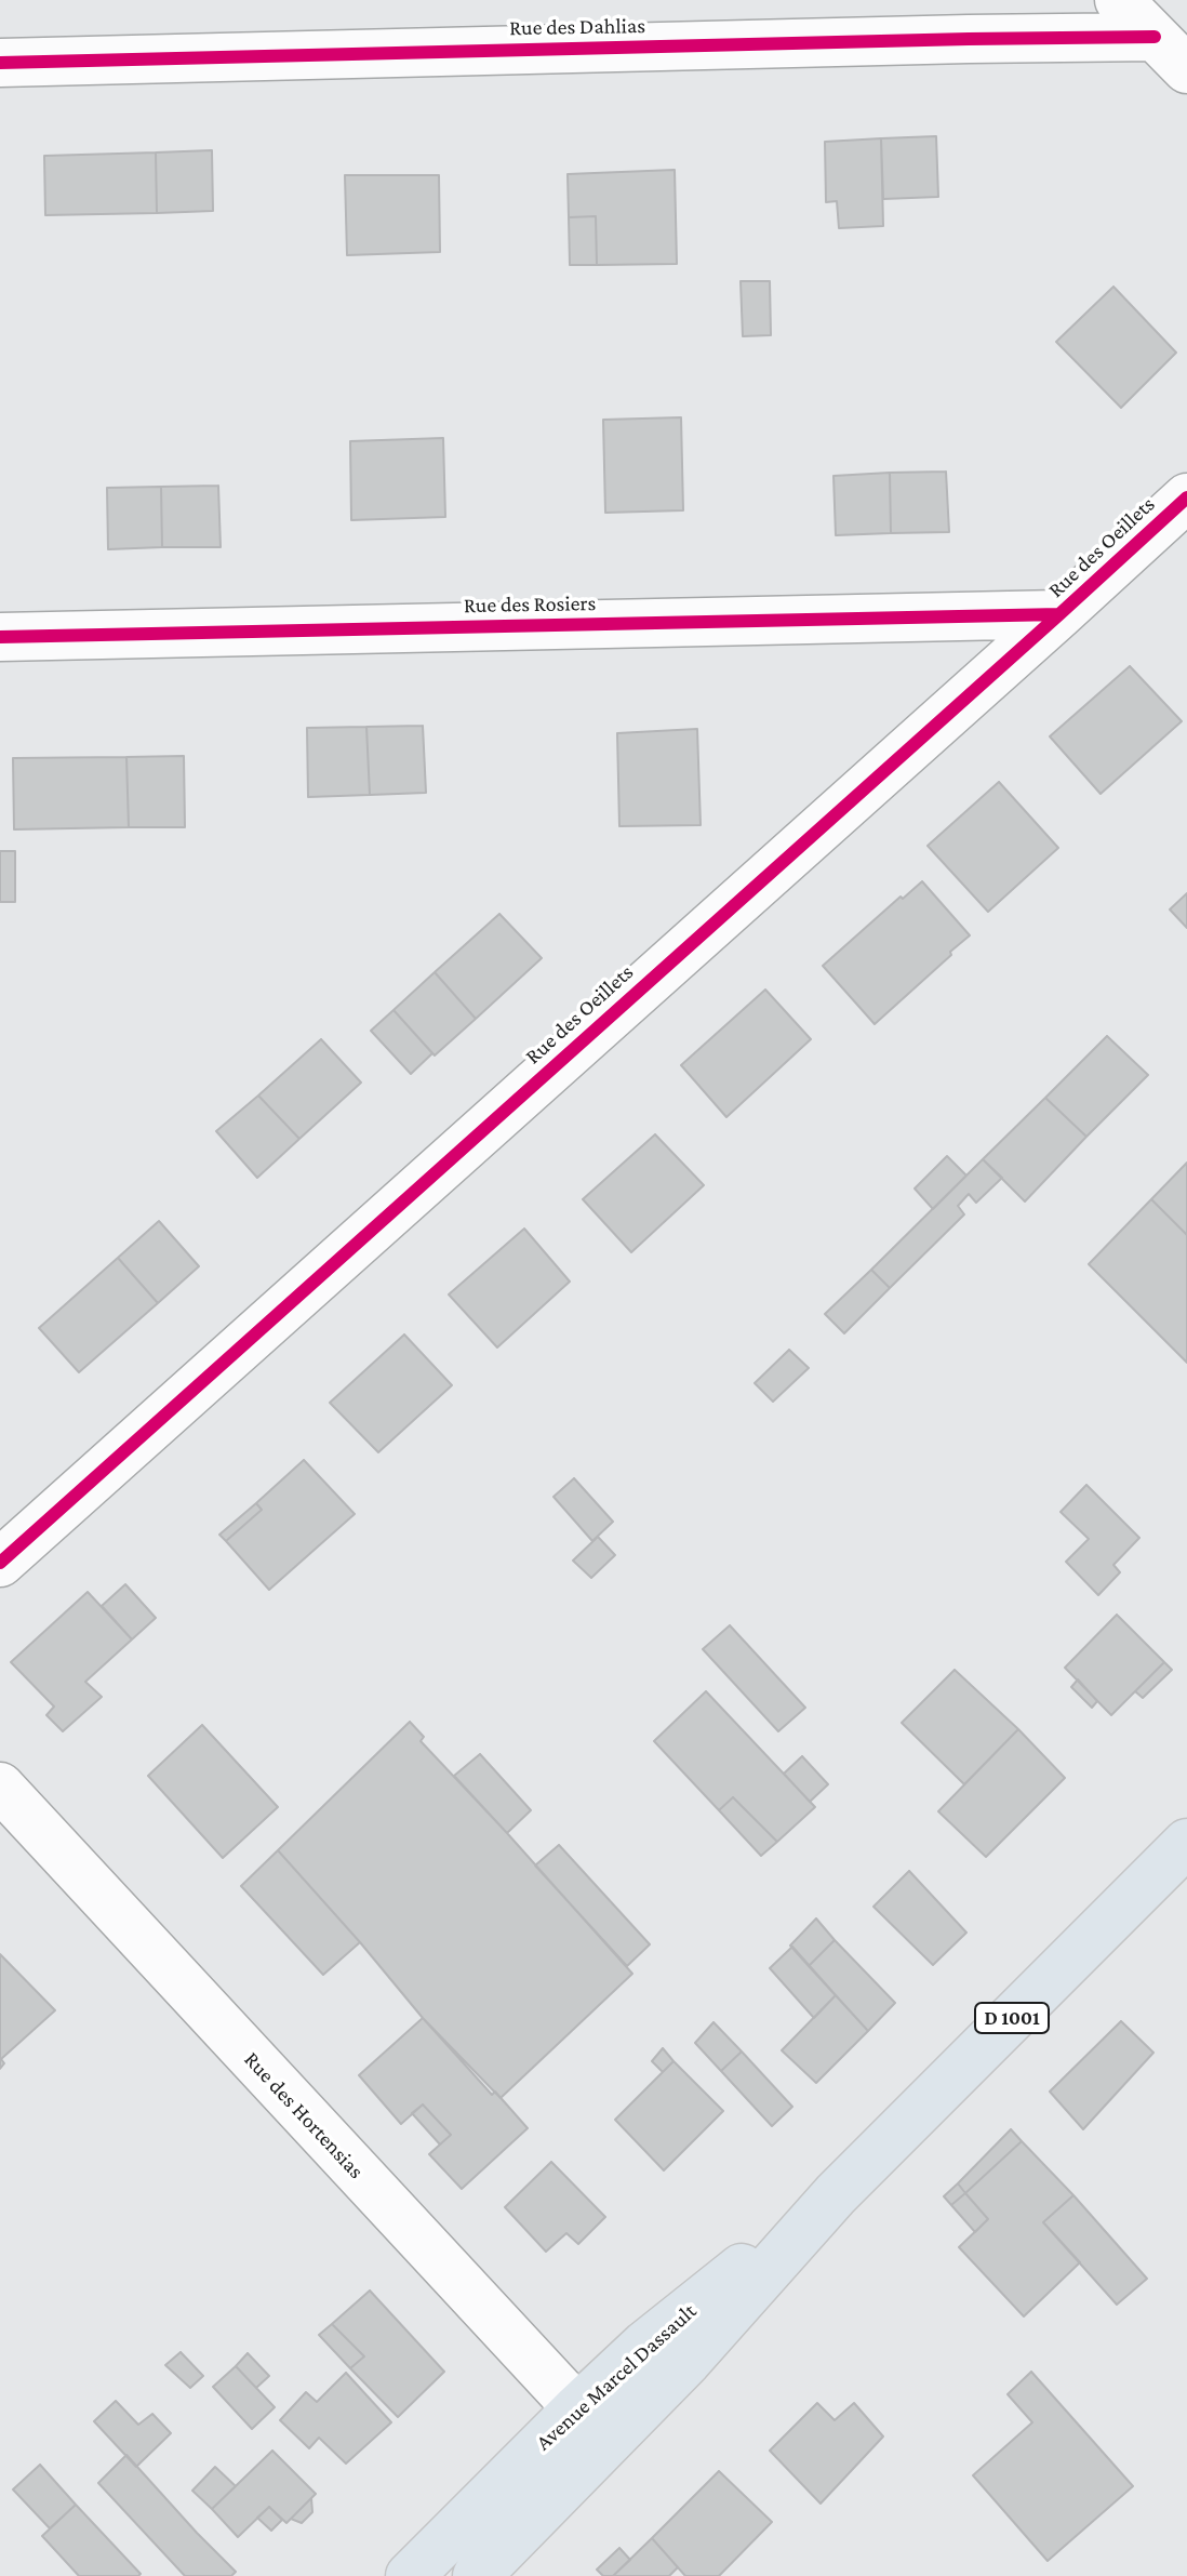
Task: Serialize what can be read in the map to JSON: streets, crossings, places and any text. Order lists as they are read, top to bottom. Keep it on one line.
{"streets":{"main road":["D 1001","Avenue Marcel Dassault"],"street":["Rue des Dahlias","Rue des Oeillets","Rue des Rosiers","Rue des Hortensias"]},"crossings":[["Rue des Oeillets","Rue des Rosiers"],["Rue des Hortensias","Avenue Marcel Dassault"]]}
